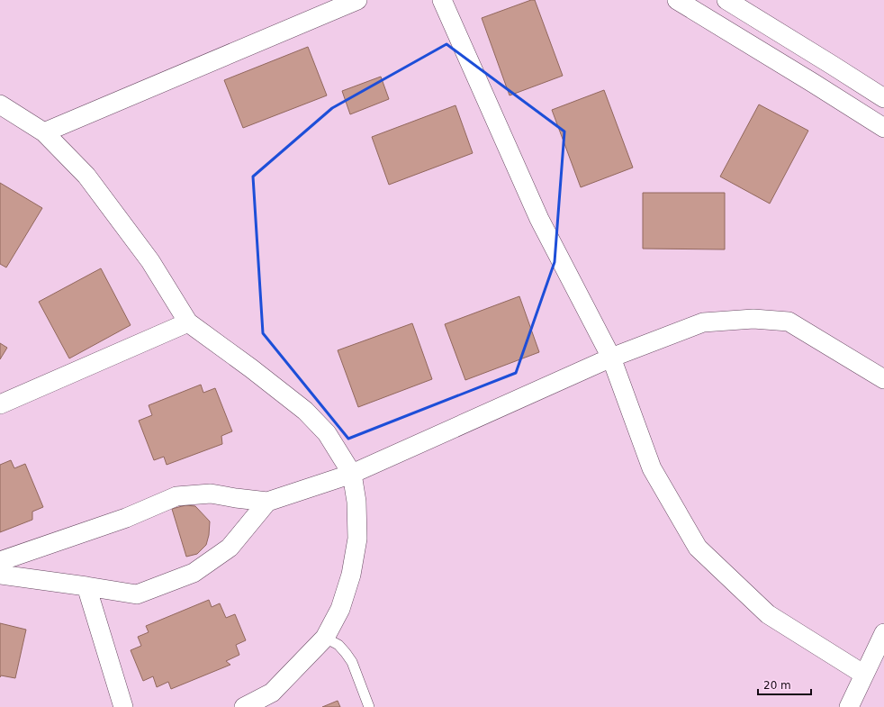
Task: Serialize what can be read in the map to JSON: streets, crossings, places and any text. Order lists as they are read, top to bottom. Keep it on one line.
{"scale_bar":"20 m"}
